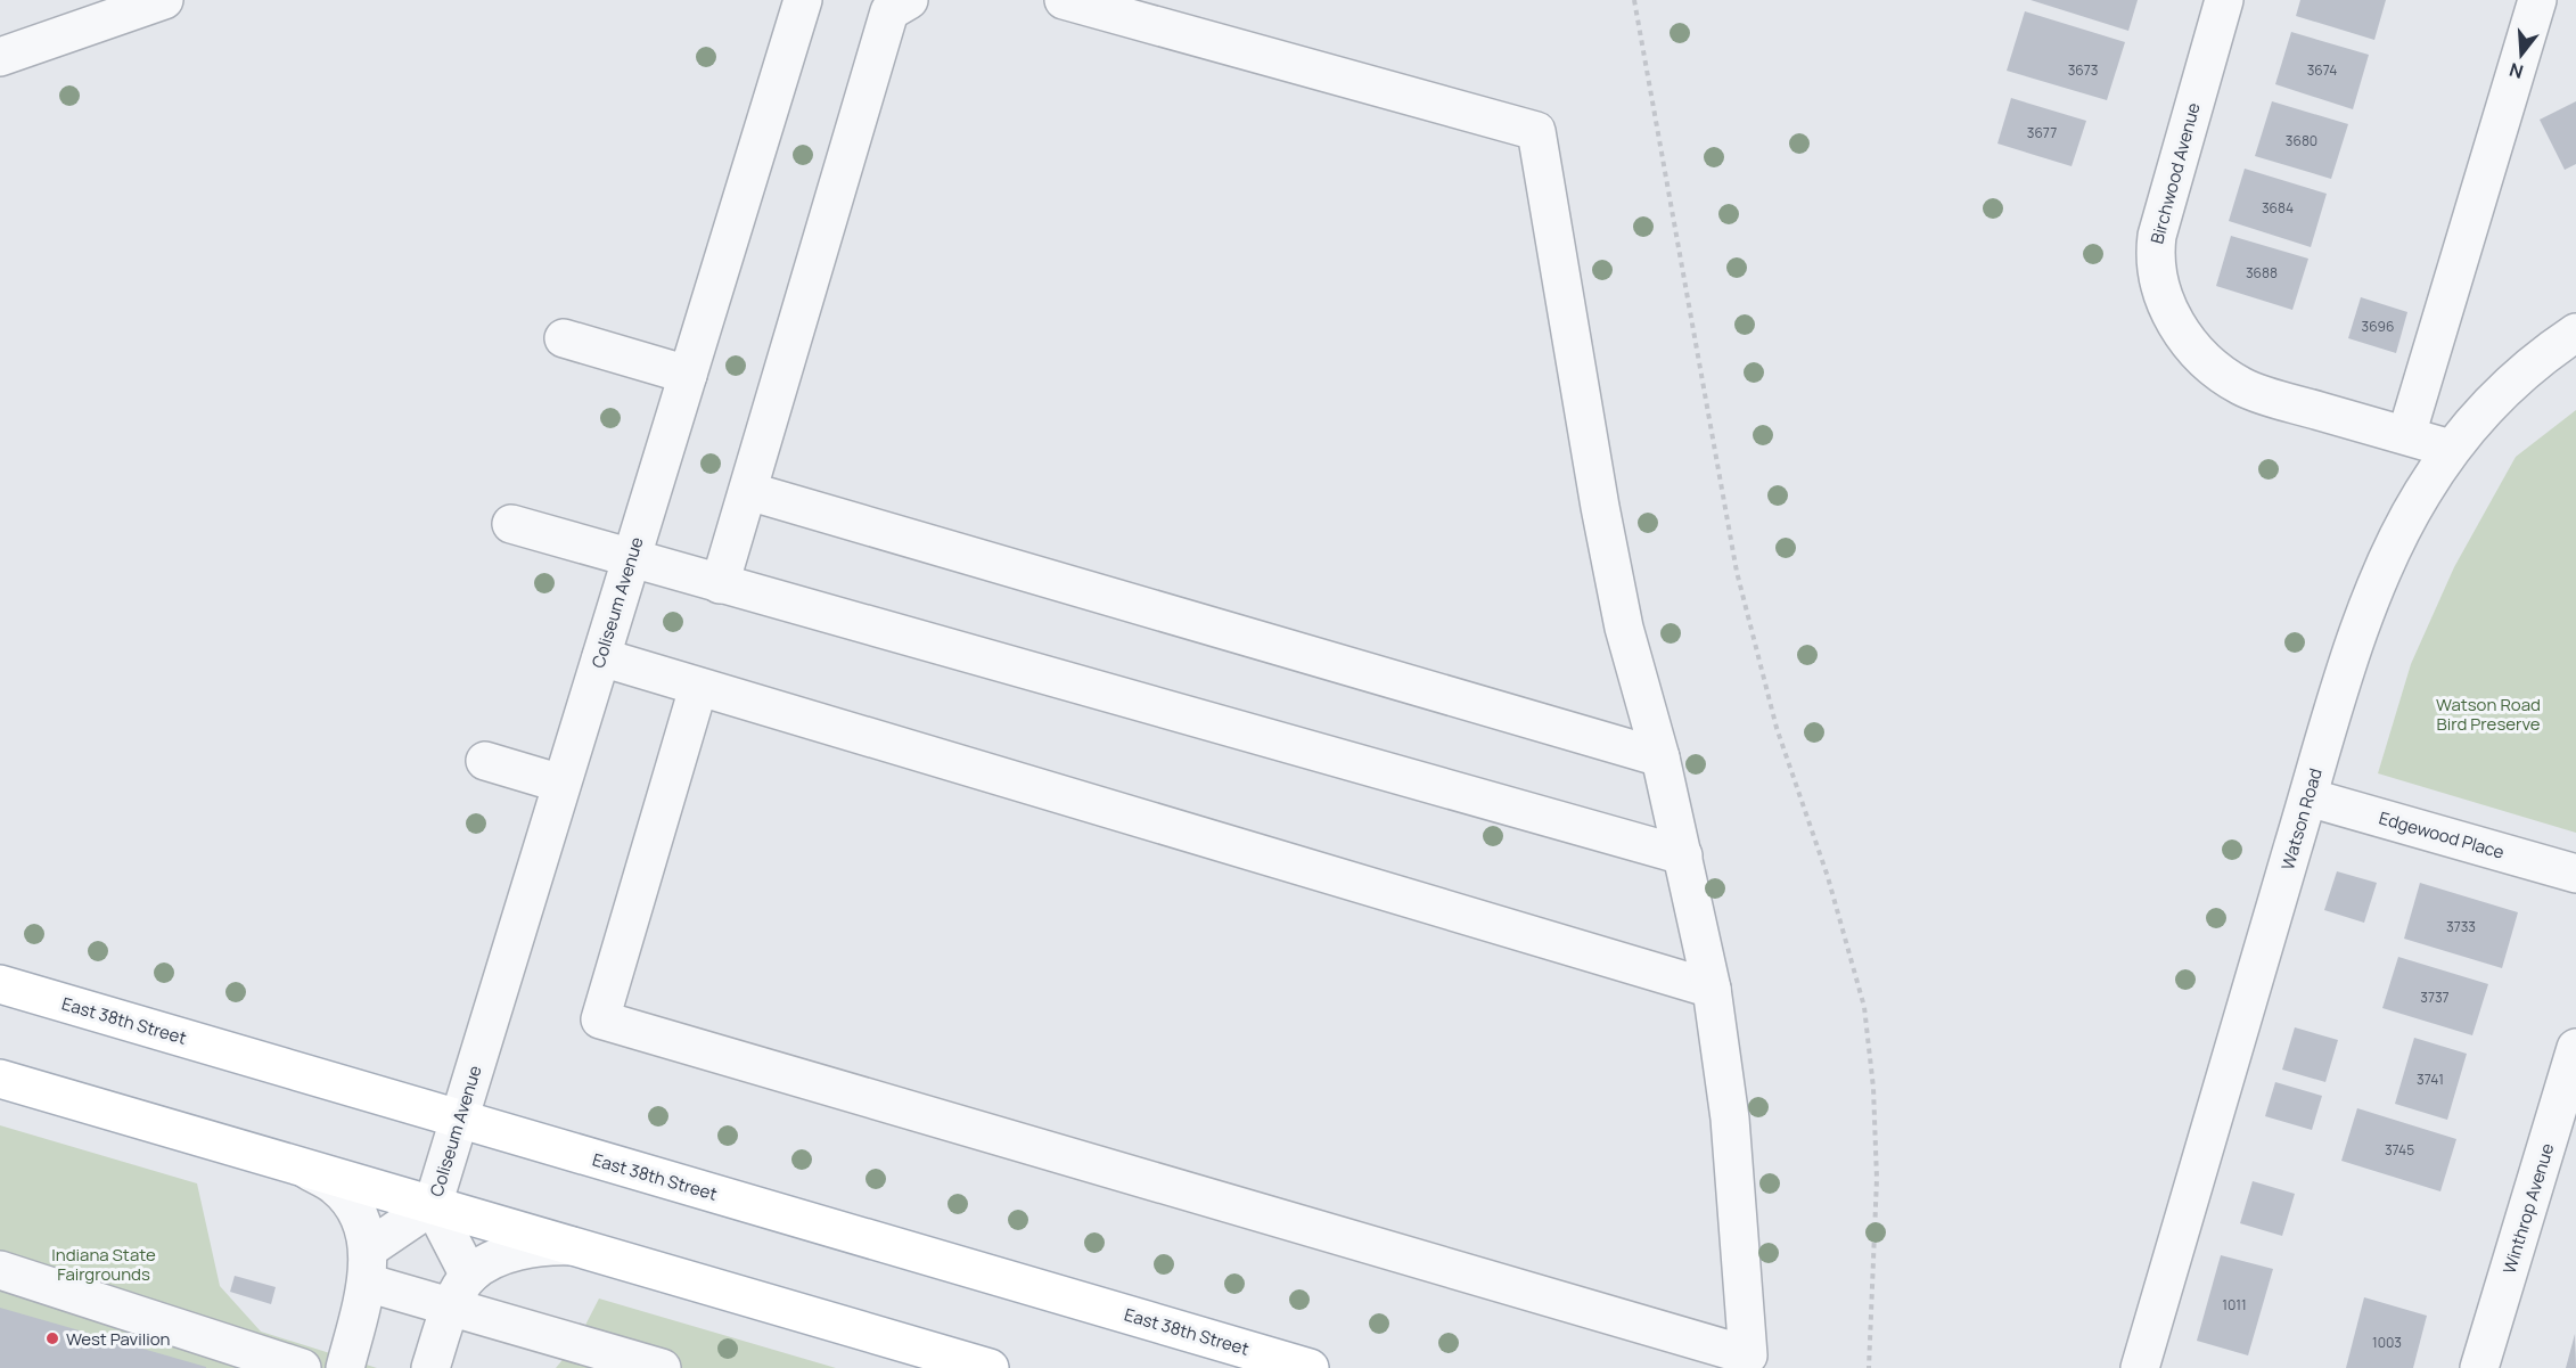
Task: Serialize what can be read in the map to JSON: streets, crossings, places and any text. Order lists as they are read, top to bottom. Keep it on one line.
{"streets":{"main road":["East 38th Street"],"street":["Birchwood Avenue","Coliseum Avenue","Watson Road","Edgewood Place","Winthrop Avenue"]},"crossings":[["Birchwood Avenue","Watson Road"],["Coliseum Avenue","East 38th Street"],["Watson Road","Edgewood Place"]],"parks":["Watson Road Bird Preserve","Indiana State Fairgrounds"],"places":["West Pavilion"],"house_numbers":["3673","3674","3677","3680","3684","3688","3696","3733","3737","3741","3745","1011","1003"],"north":"bottom"}
